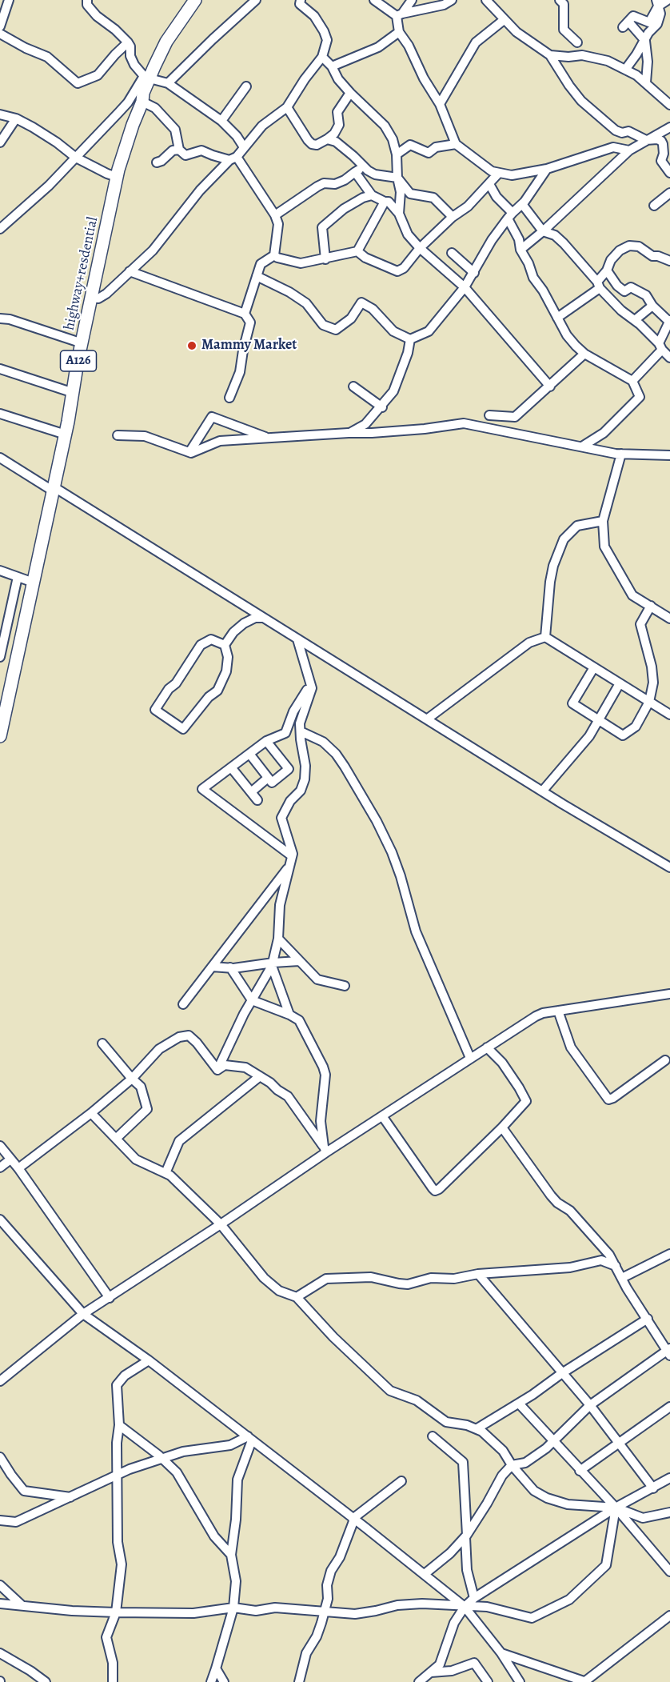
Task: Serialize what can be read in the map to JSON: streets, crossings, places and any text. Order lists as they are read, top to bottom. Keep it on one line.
{"streets":{"highway":["highway+resdential","A126"]},"places":["Mammy Market"]}
